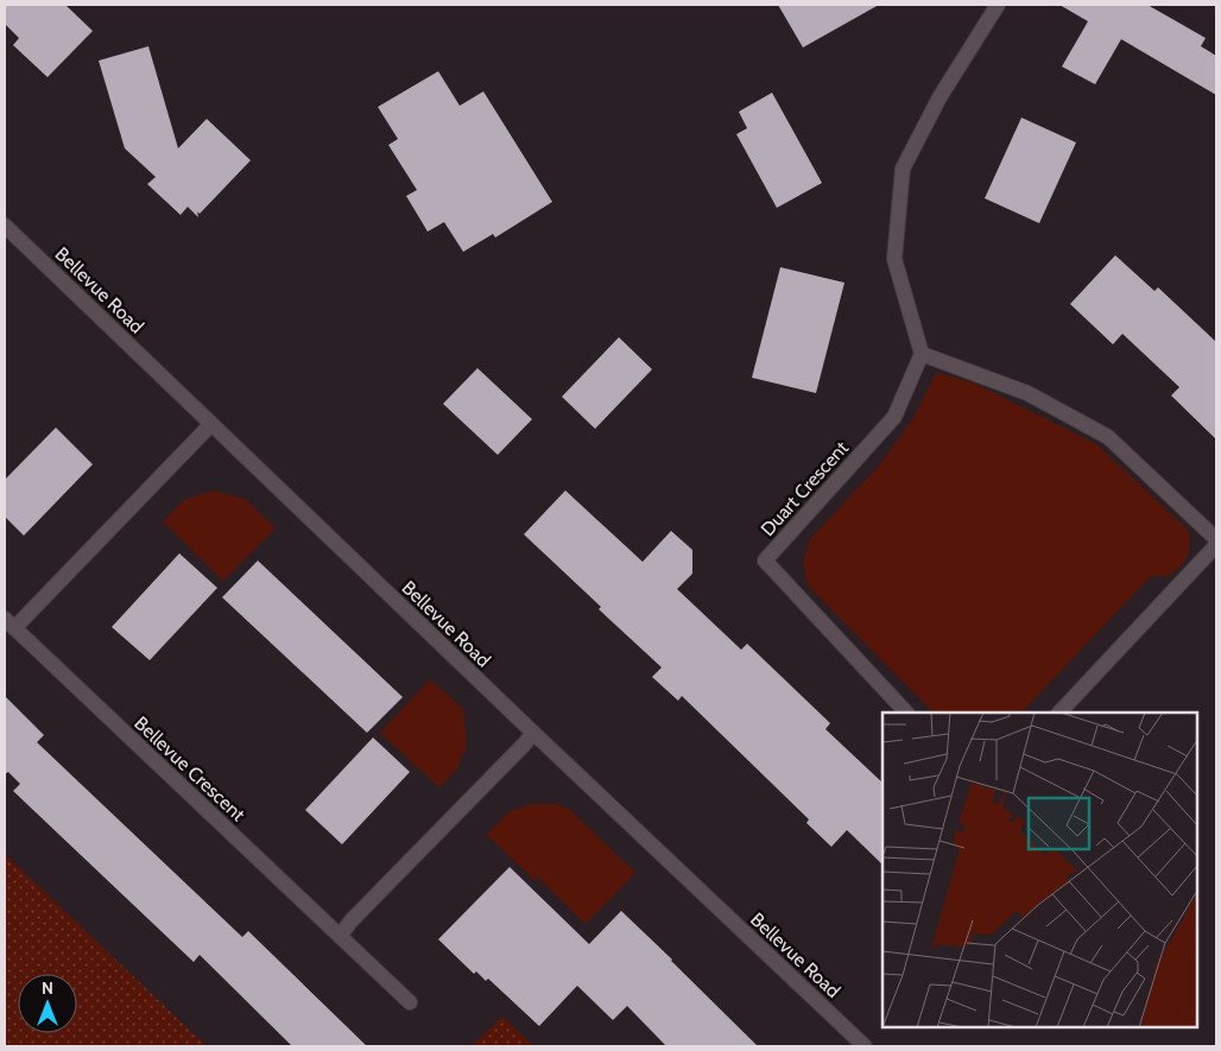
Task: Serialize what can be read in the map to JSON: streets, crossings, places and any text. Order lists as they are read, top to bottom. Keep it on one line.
{"streets":{"street":["Bellevue Road","Duart Crescent","Bellevue Crescent"]},"crossings":[["Bellevue Road","Bellevue Crescent"]],"north":"top"}
